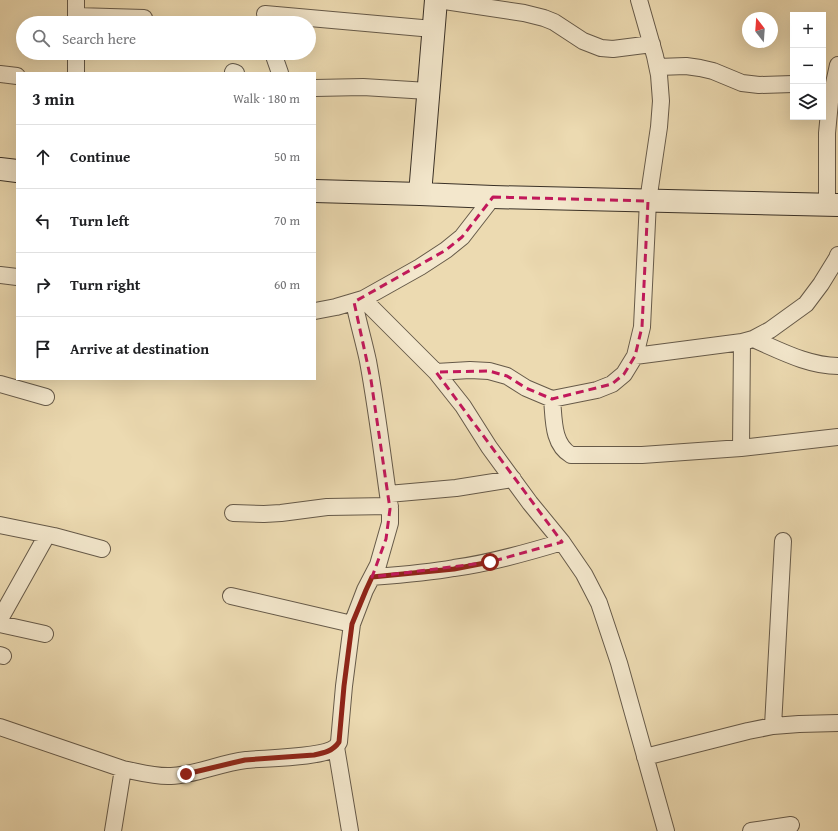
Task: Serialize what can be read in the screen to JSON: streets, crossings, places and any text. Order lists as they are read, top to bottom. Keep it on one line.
{"north":"top","page":{"map_buttons":["+","−"],"search":"Search here","heading":["3 min","Walk · 180 m"],"list":[["Continue","50 m"],["Turn left","70 m"],["Turn right","60 m"],"Arrive at destination"]}}
